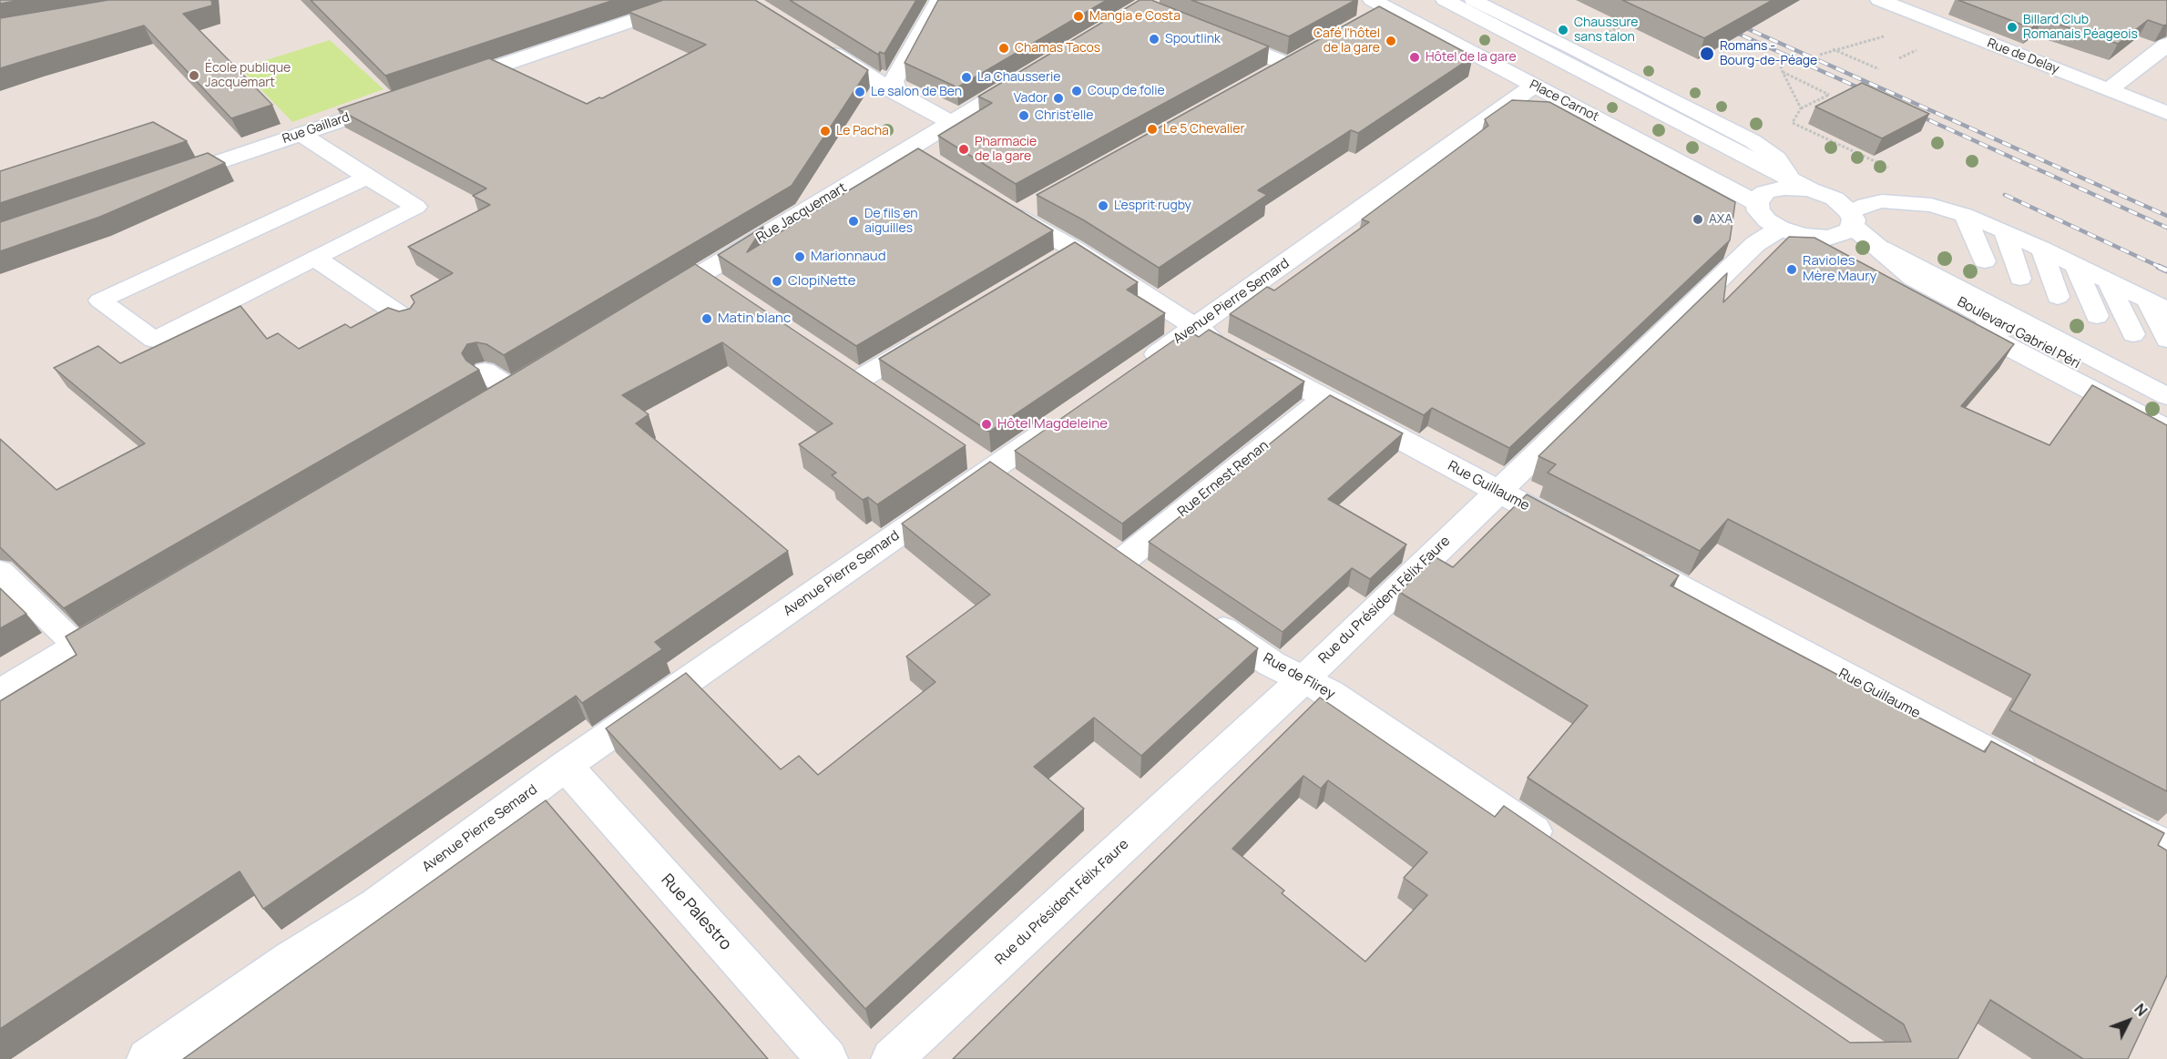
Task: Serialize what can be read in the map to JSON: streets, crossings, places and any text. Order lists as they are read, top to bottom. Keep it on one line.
{"streets":{"street":["Rue de Delay","Place Carnot","Rue Gaillard","Rue Jacquemart","Avenue Pierre Semard","Boulevard Gabriel Péri","Rue Ernest Renan","Rue Guillaume","Rue du Président Félix Faure","Rue de Flirey","Rue Palestro"]},"crossings":[["Place Carnot","Avenue Pierre Semard"],["Place Carnot","Rue du Président Félix Faure"],["Avenue Pierre Semard","Rue Guillaume"],["Avenue Pierre Semard","Rue Palestro"],["Rue Ernest Renan","Rue Guillaume"],["Rue Guillaume","Rue du Président Félix Faure"],["Rue du Président Félix Faure","Rue de Flirey"]],"places":["Mangia e Costa","Billard Club Romanais Péageois","Chaussure sans talon","Spoutlink","Café l'hôtel de la gare","Chamas Tacos","Romans - Bourg-de-Péage","Hôtel de la gare","École publique Jacquemart","La Chausserie","Coup de folie","Le salon de Ben","Vador","Christ'elle","Le 5 Chevalier","Le Pacha","Pharmacie de la gare","L'esprit rugby","AXA","De fils en aiguilles","Marionnaud","Ravioles Mère Maury","ClopiNette","Matin blanc","Hôtel Magdeleine"],"north":"top right"}
